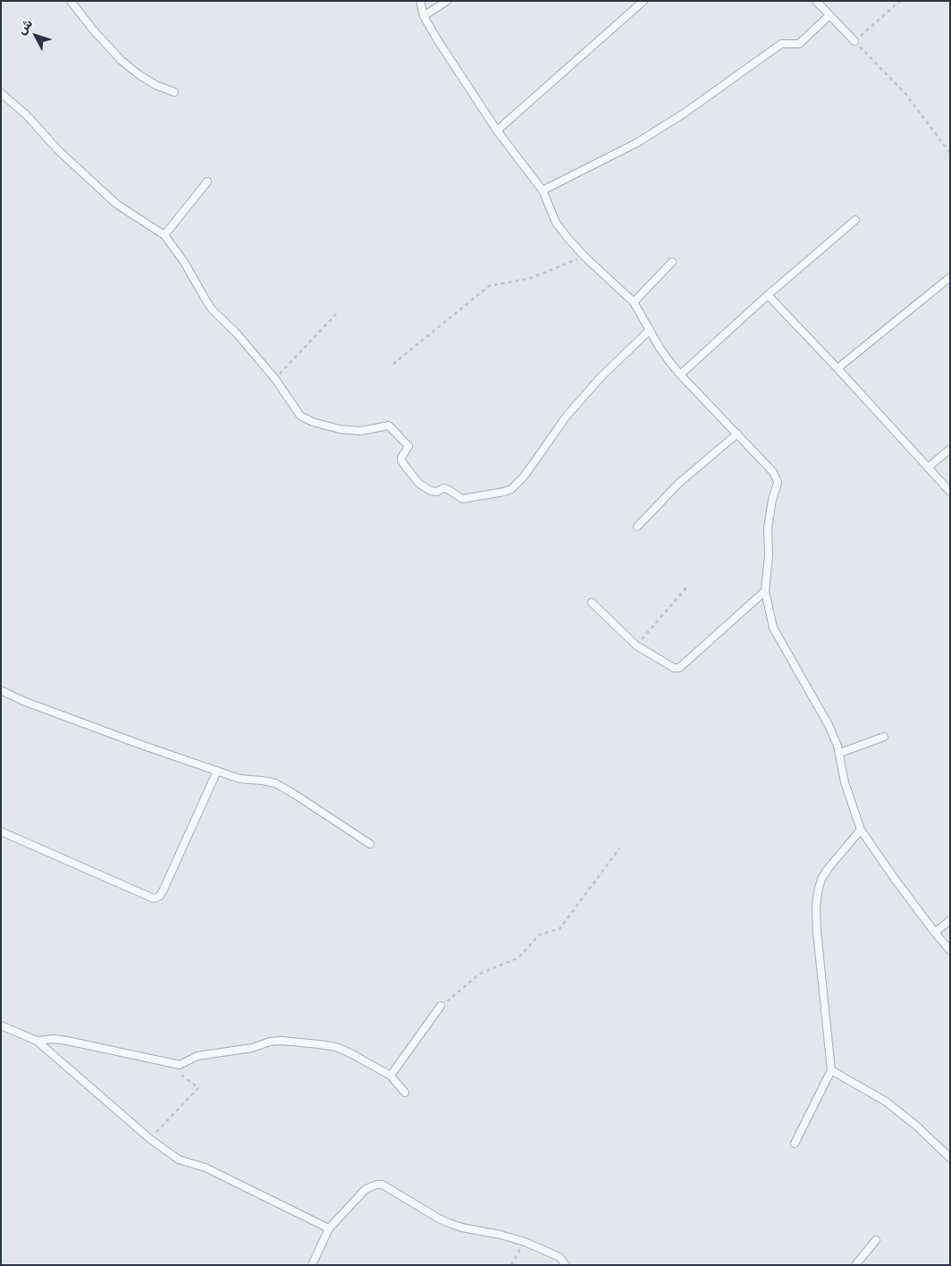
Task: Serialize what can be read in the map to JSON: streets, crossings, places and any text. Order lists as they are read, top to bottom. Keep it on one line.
{"north":"top left"}
